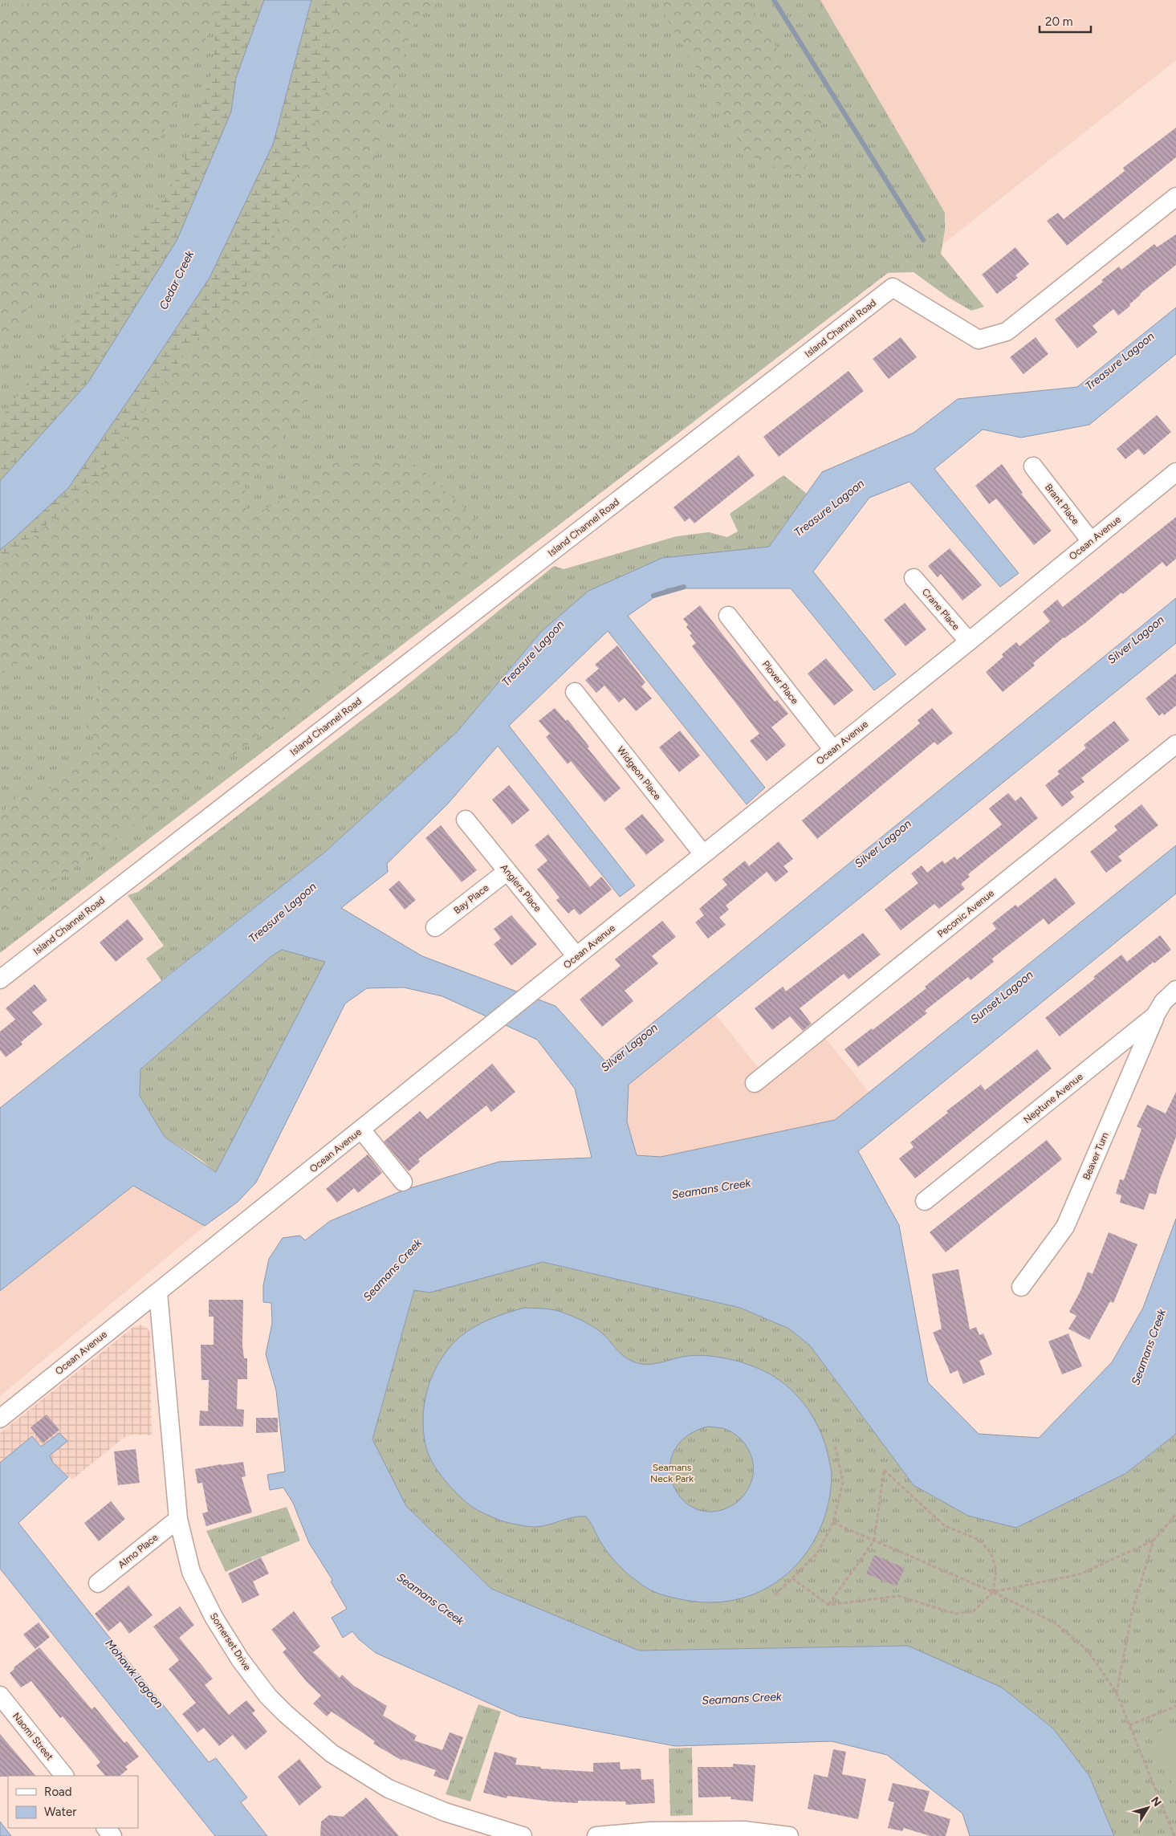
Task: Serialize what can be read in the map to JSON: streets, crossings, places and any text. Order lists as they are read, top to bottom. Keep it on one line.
{"streets":{"street":["Island Channel Road","Brant Place","Ocean Avenue","Crane Place","Plover Place","Widgeon Place","Anglers Place","Bay Place","Peconic Avenue","Neptune Avenue","Beaver Turn","Almo Place","Somerset Drive","Naomi Street"]},"crossings":[["Brant Place","Ocean Avenue"],["Ocean Avenue","Crane Place"],["Ocean Avenue","Plover Place"],["Ocean Avenue","Widgeon Place"],["Ocean Avenue","Anglers Place"],["Ocean Avenue","Somerset Drive"],["Anglers Place","Bay Place"],["Neptune Avenue","Beaver Turn"],["Almo Place","Somerset Drive"]],"water":["Cedar Creek","Treasure Lagoon","Silver Lagoon","Sunset Lagoon","Seamans Creek","Mohawk Lagoon"],"parks":["Seamans Neck Park"],"legend":["Road","Water"],"scale_bar":"20 m","north":"top right"}
